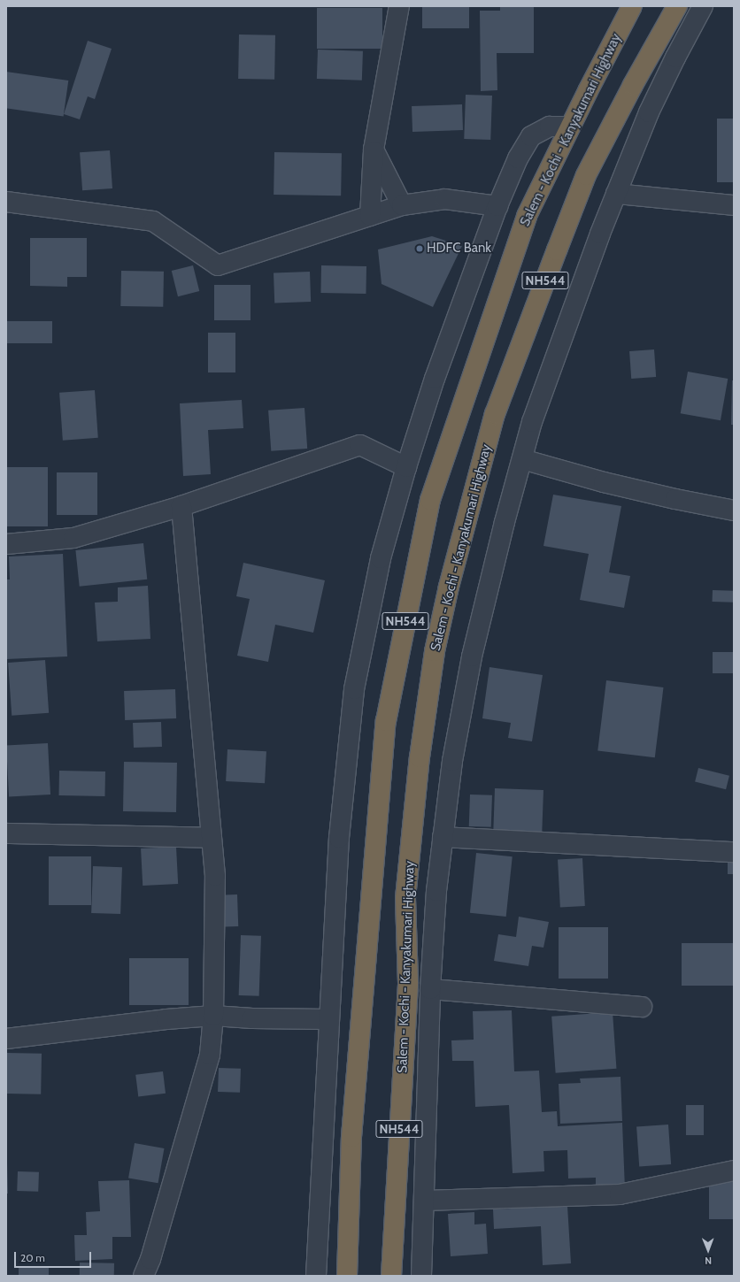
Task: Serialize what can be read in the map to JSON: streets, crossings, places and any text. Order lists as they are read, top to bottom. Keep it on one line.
{"streets":{"highway":["Salem - Kochi - Kanyakumari Highway","NH544"]},"places":["HDFC Bank"],"scale_bar":"20 m","north":"bottom"}
